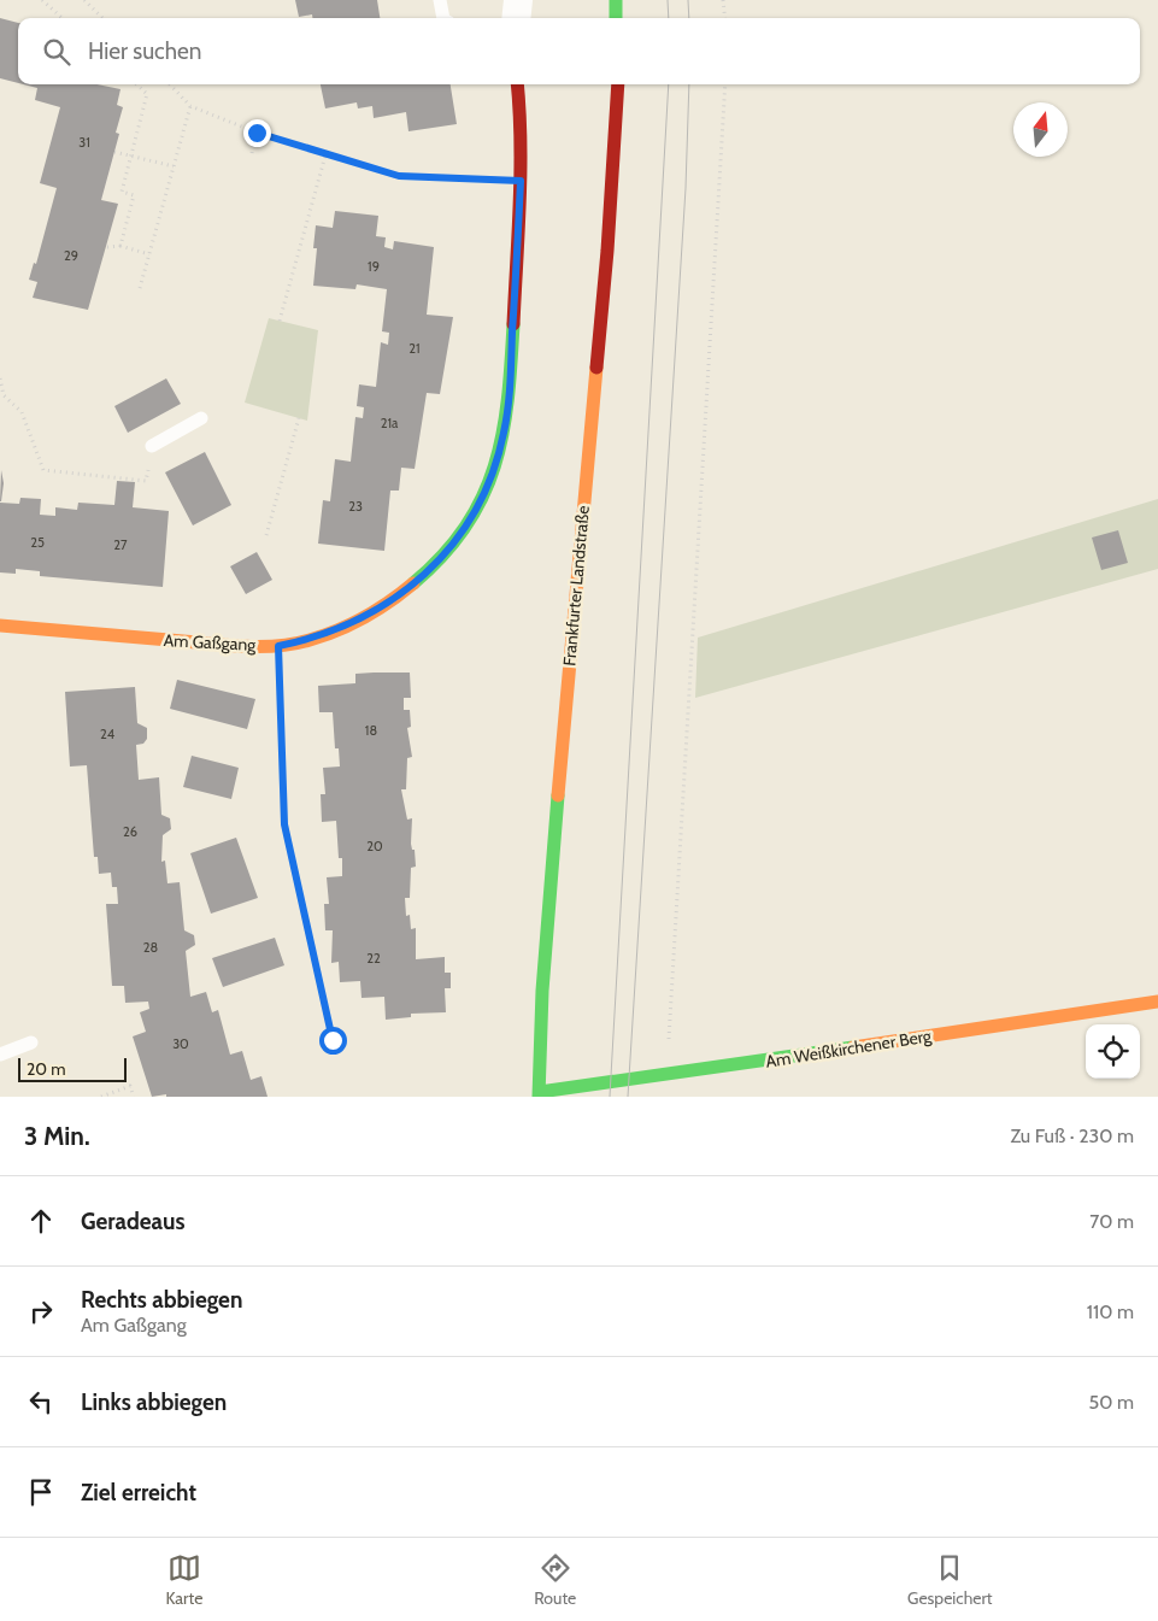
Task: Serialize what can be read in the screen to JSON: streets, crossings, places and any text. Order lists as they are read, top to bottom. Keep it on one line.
{"streets":{"main road":["Frankfurter Landstraße","Am Gaßgang","Am Weißkirchener Berg"]},"crossings":[["Frankfurter Landstraße","Am Weißkirchener Berg"]],"house_numbers":["31","29","19","21","21a","23","25","27","18","24","26","20","28","22","30"],"scale_bar":"20 m","north":"top","page":{"search":"Hier suchen","scale":"20 m","heading":["3 Min.","Zu Fuß · 230 m"],"list":[["Geradeaus","70 m"],["Rechts abbiegen","Am Gaßgang","110 m"],["Links abbiegen","50 m"],"Ziel erreicht"],"nav":["Karte","Route","Gespeichert"]}}
